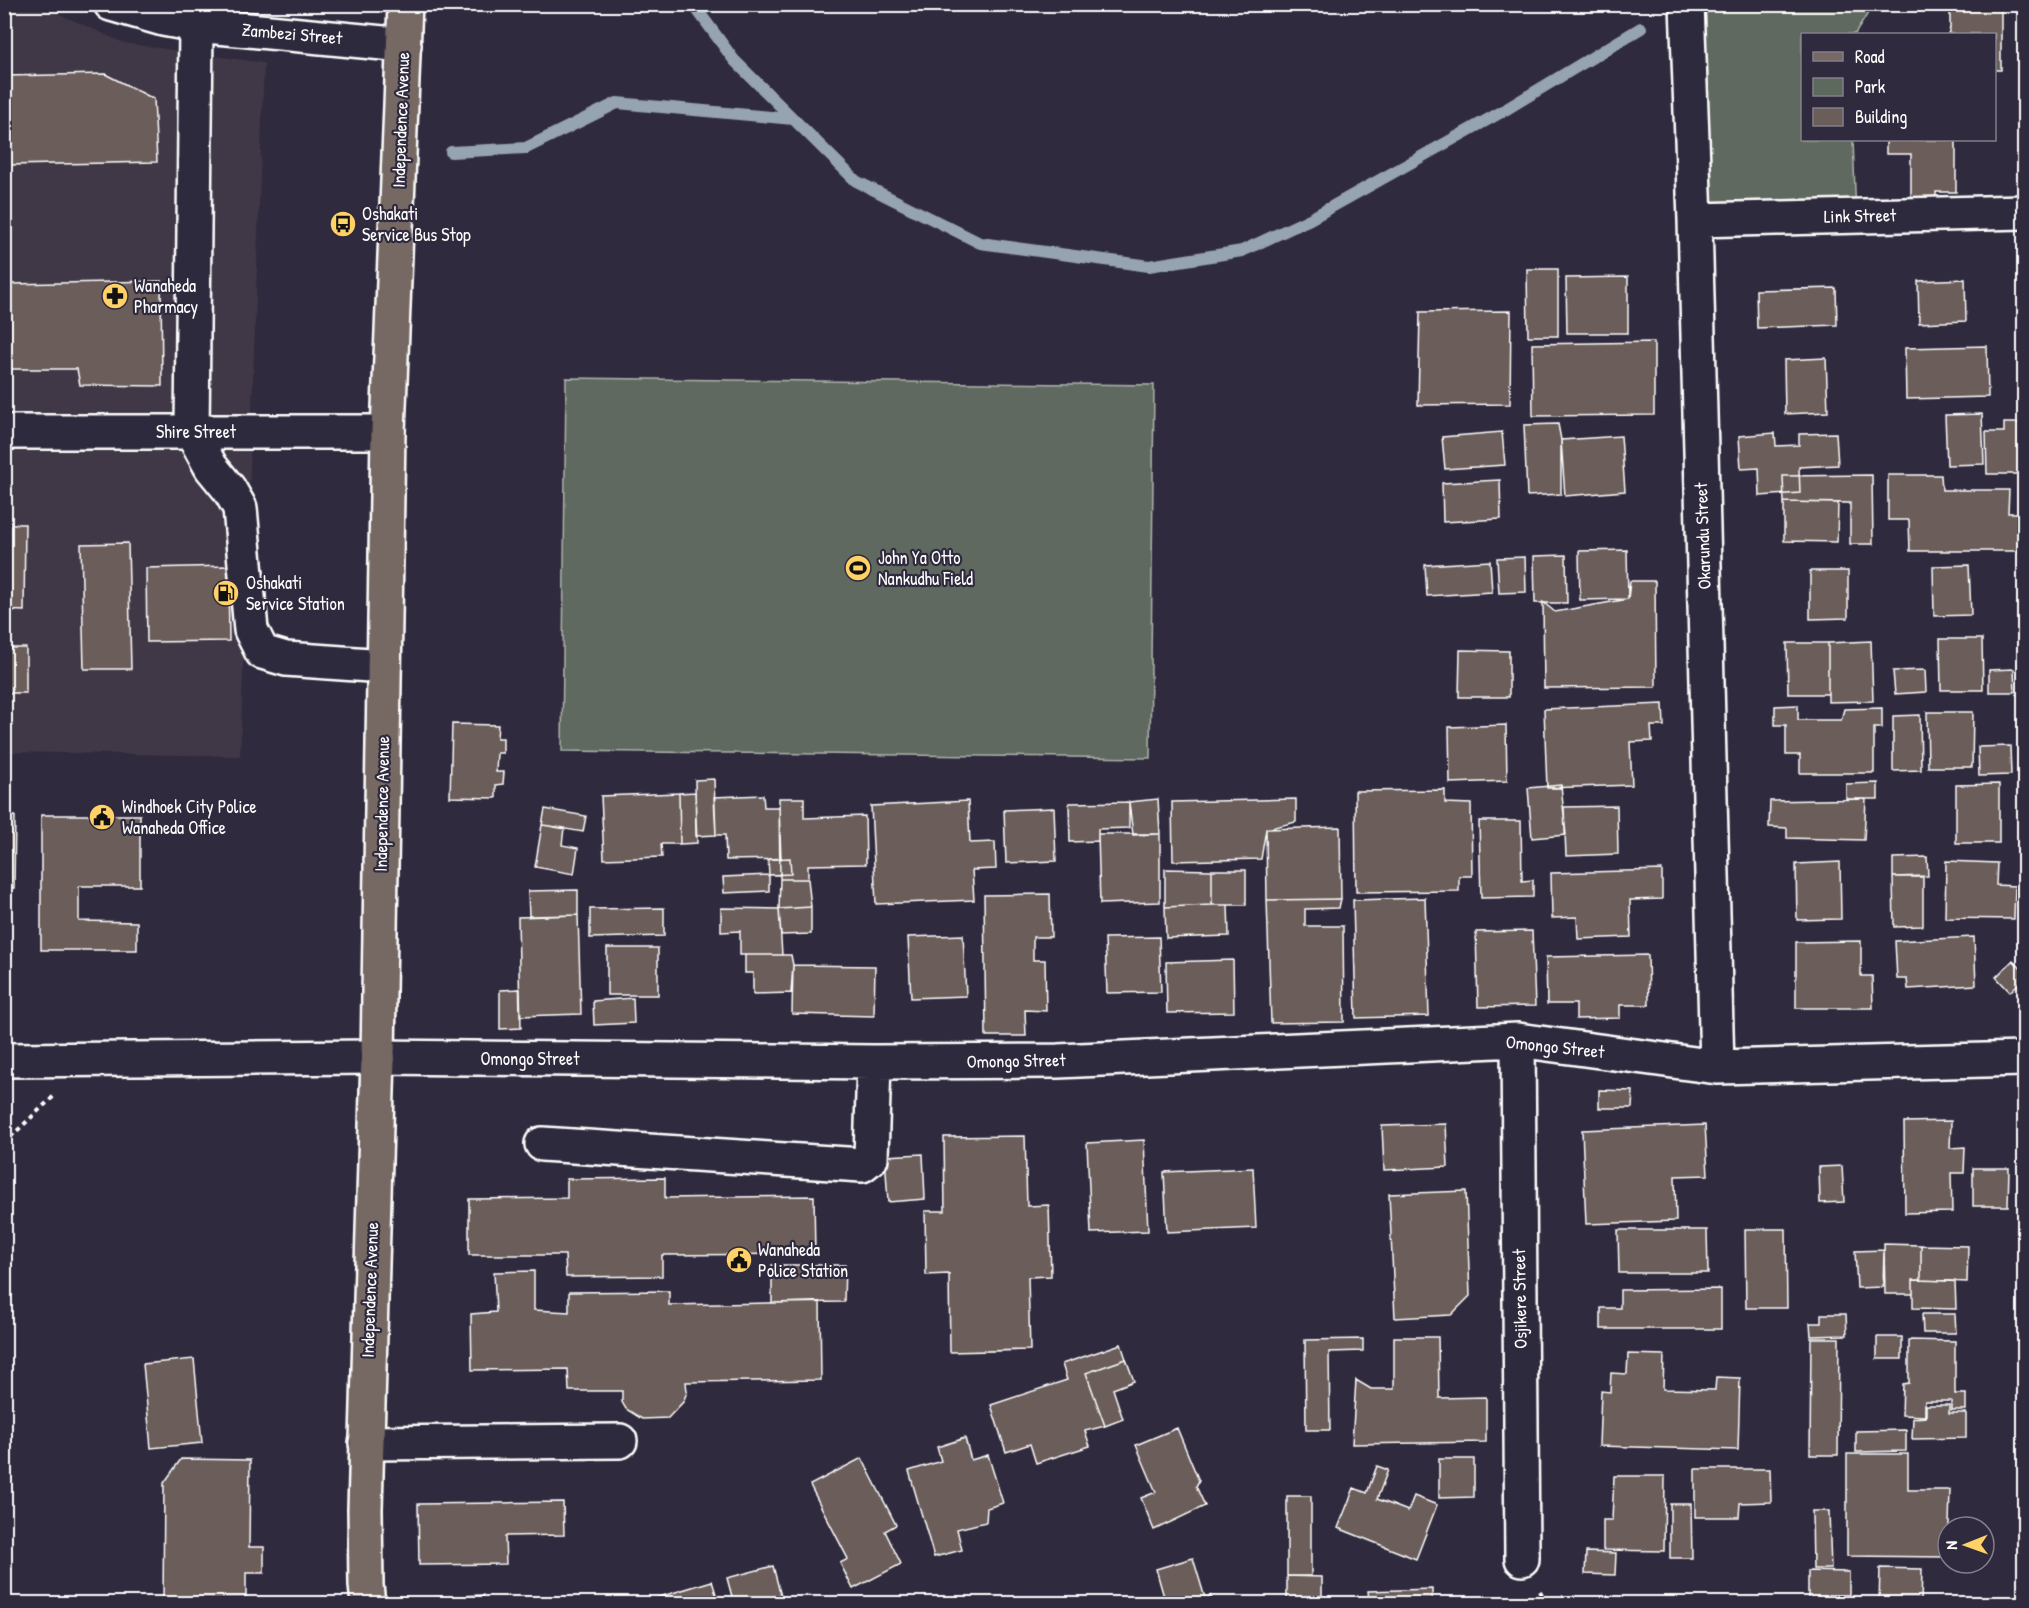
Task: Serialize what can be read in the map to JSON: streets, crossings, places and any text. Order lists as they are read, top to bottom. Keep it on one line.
{"streets":{"main road":["Independence Avenue"],"street":["Zambezi Street","Link Street","Shire Street","Okarundu Street","Omongo Street","Osjikere Street"]},"crossings":[["Zambezi Street","Independence Avenue"],["Independence Avenue","Shire Street"],["Independence Avenue","Omongo Street"],["Link Street","Okarundu Street"],["Okarundu Street","Omongo Street"],["Omongo Street","Osjikere Street"]],"places":{"bus stop":["Oshakati Service Bus Stop"],"pharmacy":["Wanaheda Pharmacy"],"sports":["John Ya Otto Nankudhu Field"],"fuel station":["Oshakati Service Station"],"public building":["Windhoek City Police Wanaheda Office","Wanaheda Police Station"]},"legend":["Road","Park","Building"],"north":"left"}
